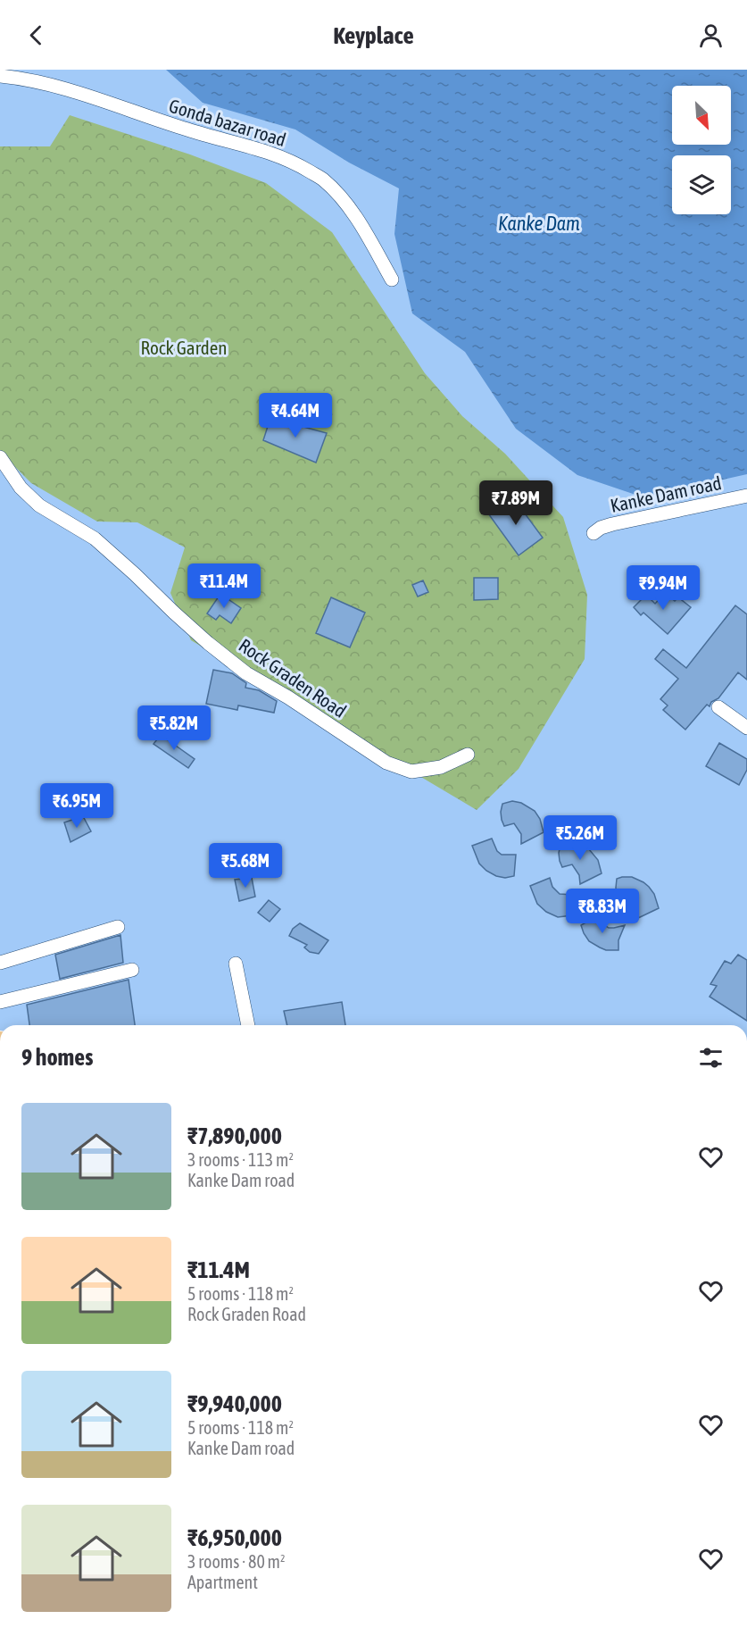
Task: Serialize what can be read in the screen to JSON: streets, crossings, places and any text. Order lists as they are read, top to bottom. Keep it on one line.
{"streets":{"street":["Gonda bazar road","Kanke Dam road","Rock Graden Road"]},"water":["Kanke Dam"],"parks":["Rock Garden"],"north":"bottom right","page":{"header":"Keyplace","price":["₹4.64M","₹7.89M","₹11.4M","₹9.94M","₹5.82M","₹6.95M","₹5.26M","₹5.68M","₹8.83M"],"heading":"9 homes","list":[{"name":"₹7,890,000","note":"3 rooms · 113 m² · Kanke Dam road"},{"name":"₹11.4M","note":"5 rooms · 118 m² · Rock Graden Road"},{"name":"₹9,940,000","note":"5 rooms · 118 m² · Kanke Dam road"},{"name":"₹6,950,000","note":"3 rooms · 80 m² · Apartment"}]}}
